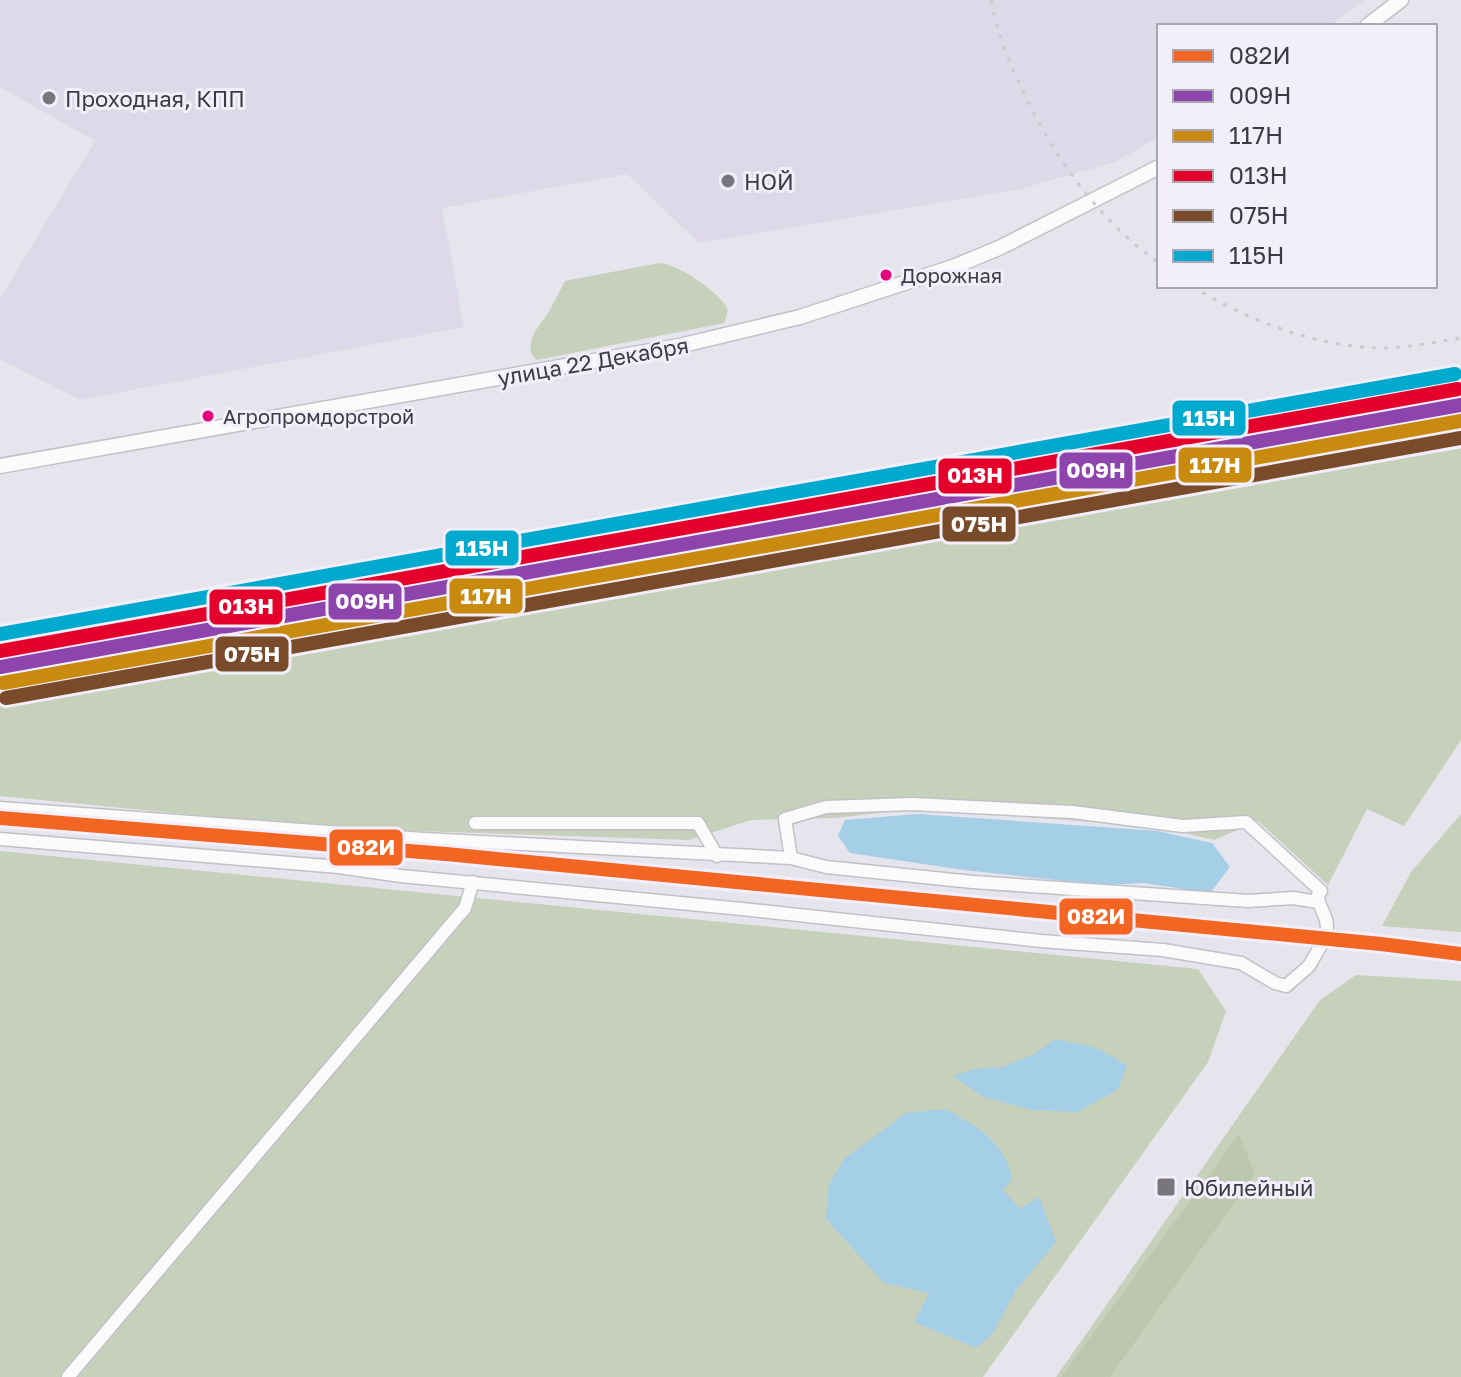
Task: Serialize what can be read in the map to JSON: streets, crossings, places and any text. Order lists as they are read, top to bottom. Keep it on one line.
{"streets":{"main road":["улица 22 Декабря"]},"places":{"other":["Проходная, КПП","НОЙ","Дорожная","Агропромдорстрой"],"transit":["Юбилейный"]},"lines":["transit line 115Н","transit line 013Н","transit line 009Н","transit line 117Н","transit line 075Н","transit line 082И"],"legend":["082И","009Н","117Н","013Н","075Н","115Н"]}
